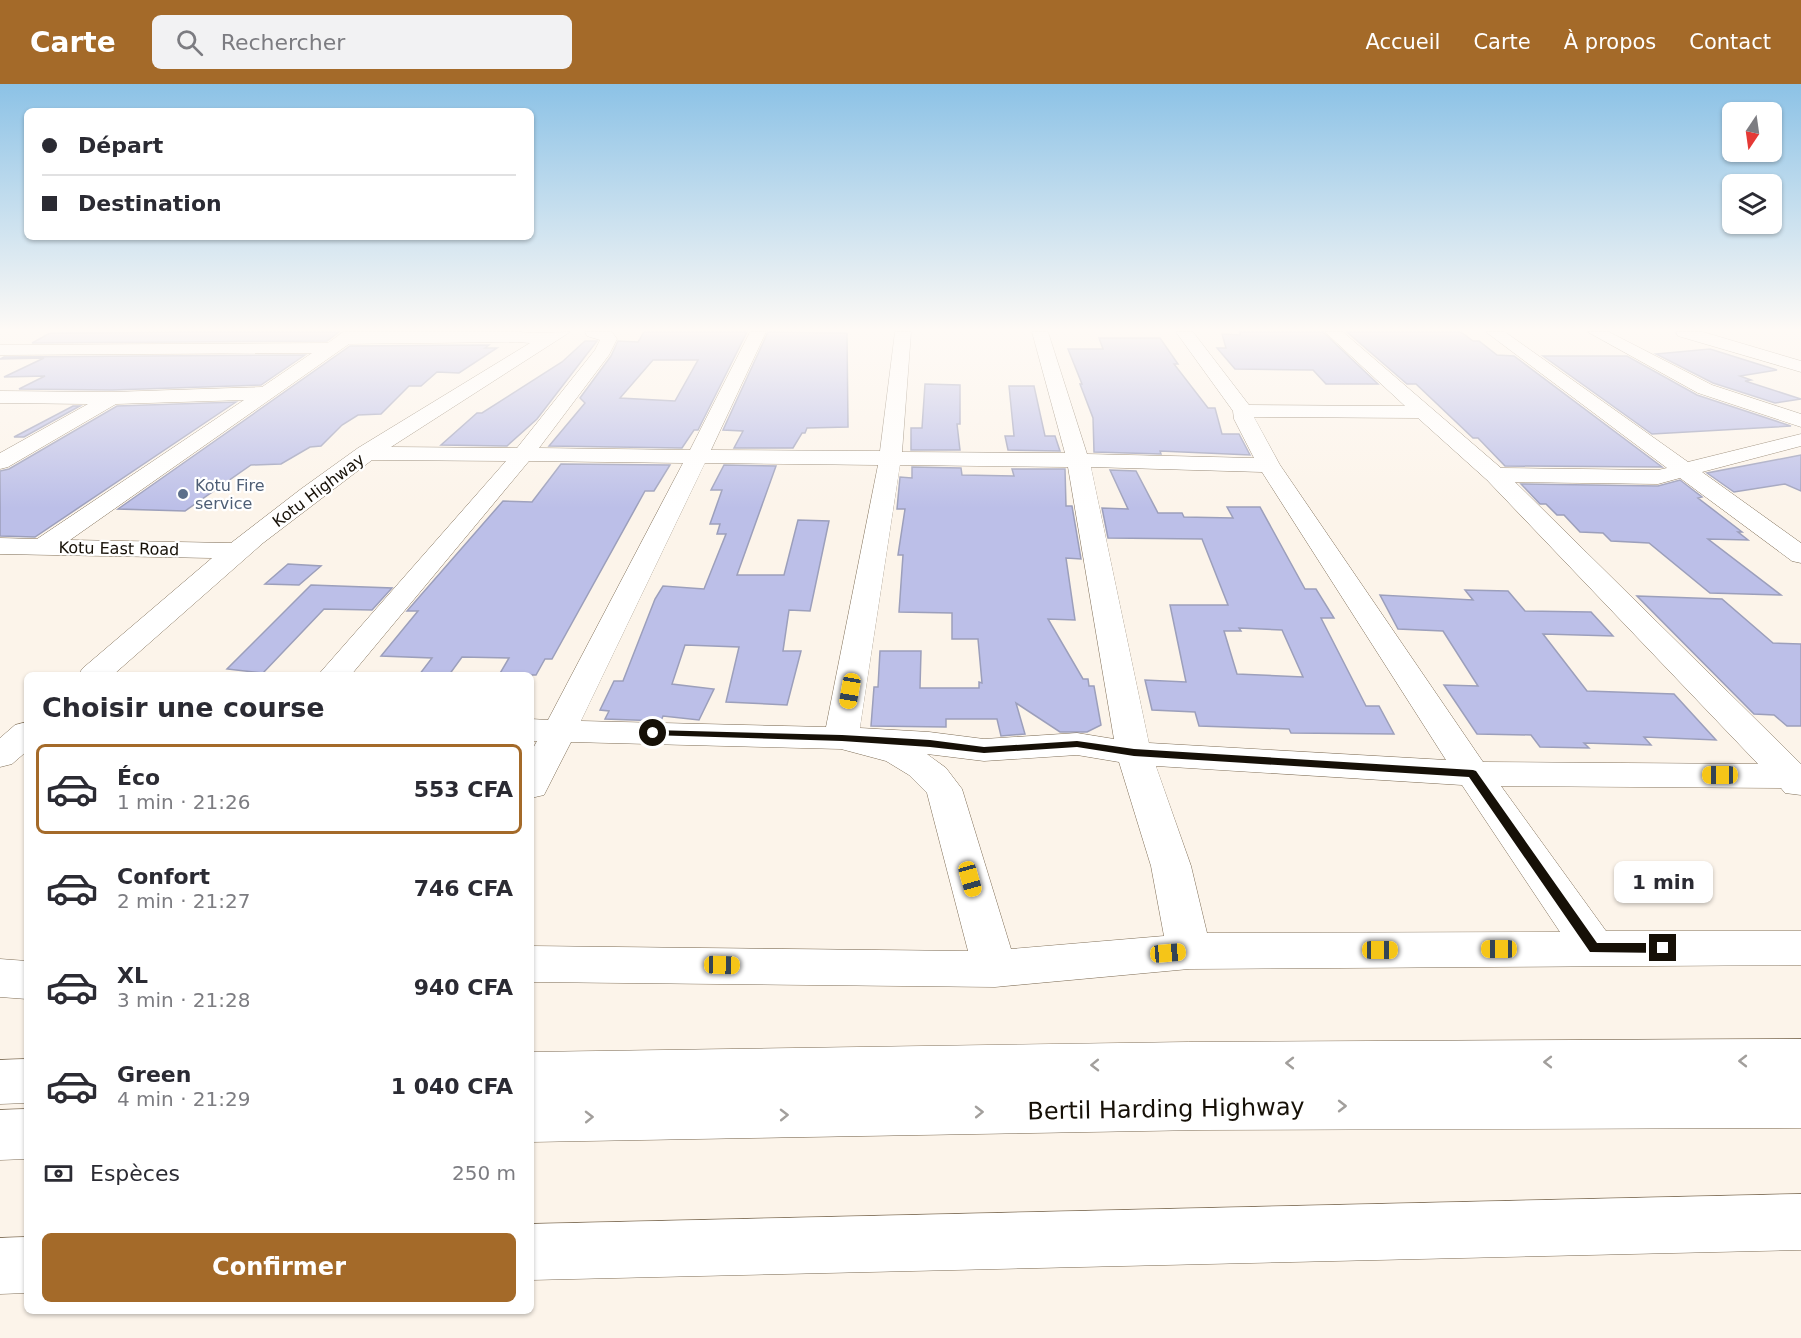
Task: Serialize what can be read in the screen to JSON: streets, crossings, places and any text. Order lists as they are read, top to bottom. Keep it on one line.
{"streets":{"street":["Kotu Highway","Kotu East Road","Bertil Harding Highway"]},"crossings":[["Kotu Highway","Kotu East Road"]],"places":["Kotu Fire service"],"north":"bottom","page":{"header":"Carte","search":"Rechercher","nav":["Accueil","Carte","À propos","Contact"],"banner":["Départ","Destination"],"heading":"Choisir une course","list":[{"name":"Éco","note":"1 min · 21:26","value":"553 CFA"},{"name":"Confort","note":"2 min · 21:27","value":"746 CFA"},{"name":"XL","note":"3 min · 21:28","value":"940 CFA"},{"name":"Green","note":"4 min · 21:29","value":"1 040 CFA"}],"bubble":"1 min","pay":["Espèces","250 m"],"buttons":"Confirmer"}}
